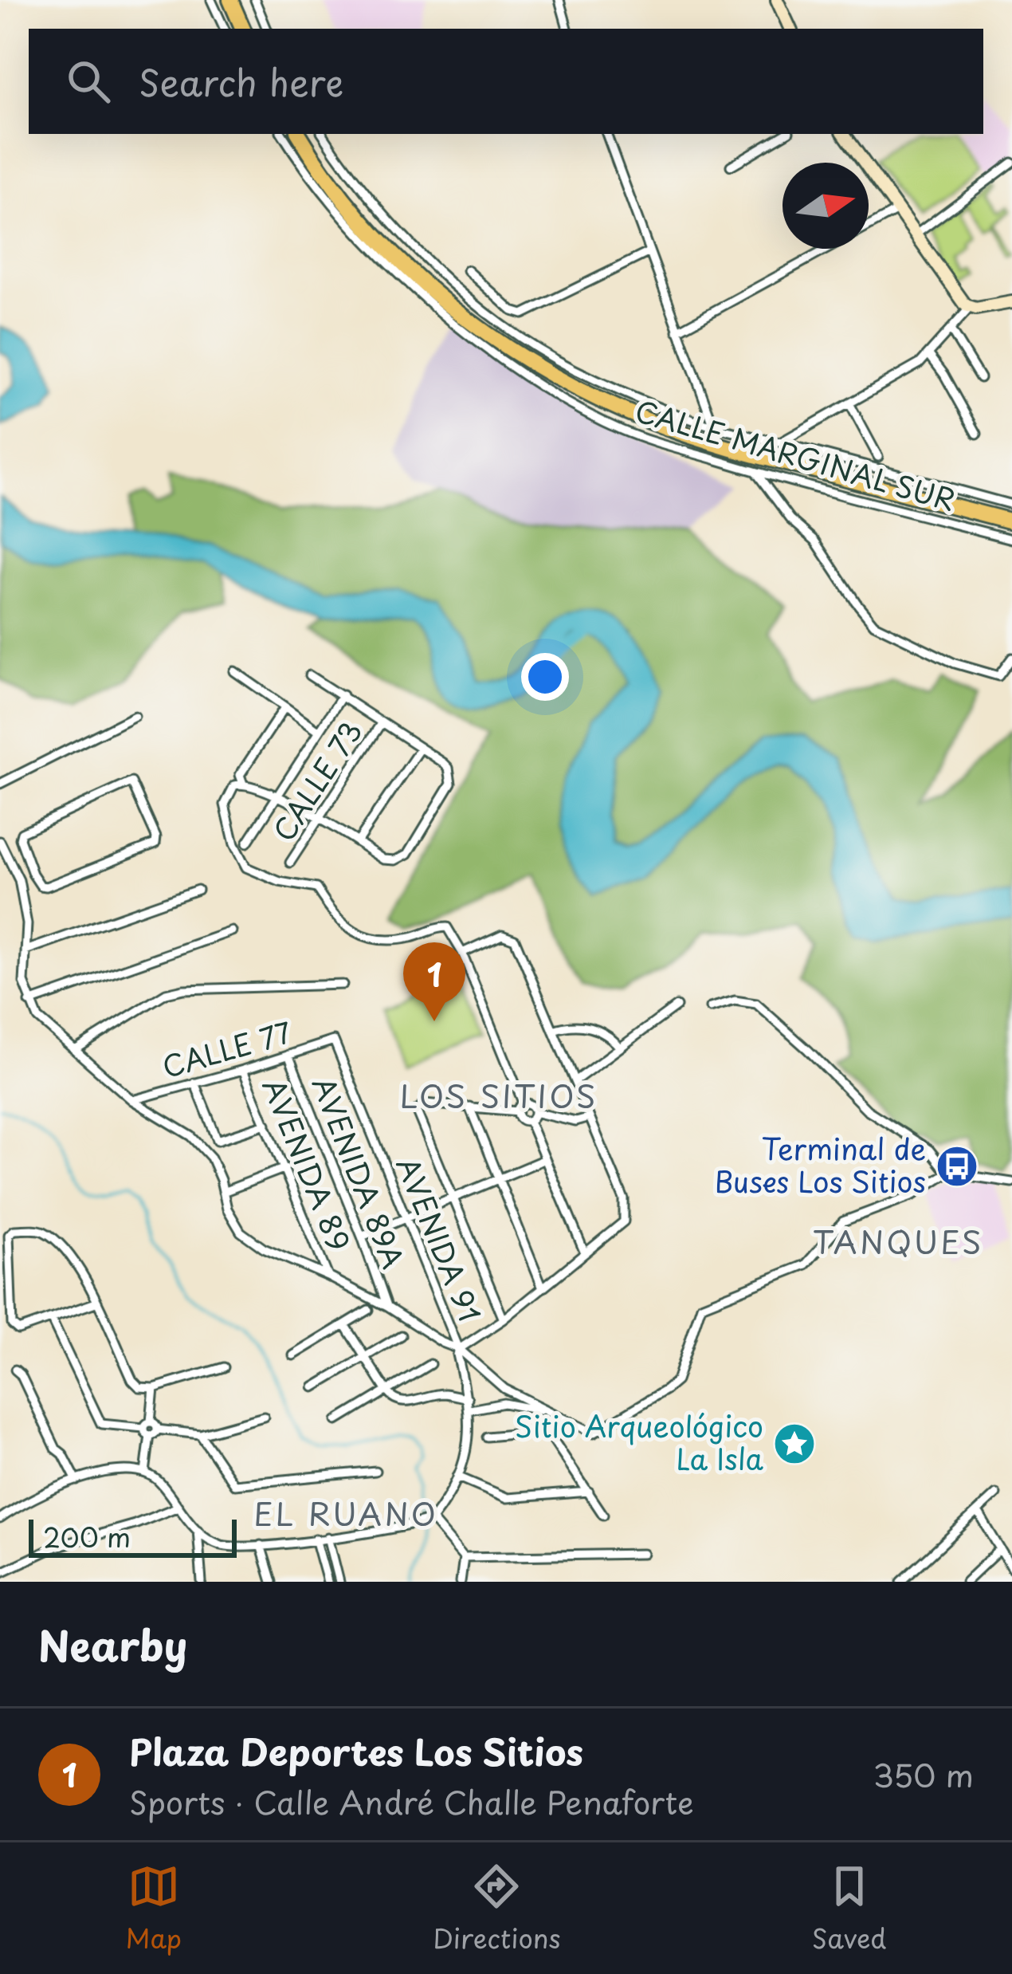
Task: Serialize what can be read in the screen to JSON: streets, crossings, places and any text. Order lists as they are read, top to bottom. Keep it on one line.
{"streets":{"street":["CALLE MARGINAL SUR","CALLE 73","CALLE 77","AVENIDA 89","AVENIDA 89A","AVENIDA 91"]},"crossings":[["CALLE 77","AVENIDA 89"],["CALLE 77","AVENIDA 89A"],["CALLE 77","AVENIDA 91"]],"districts":["LOS SITIOS","TANQUES","EL RUANO"],"places":{"bus stop":["Terminal de Buses Los Sitios"],"place":["Sitio Arqueológico La Isla"]},"scale_bar":"200 m","north":"right","page":{"search":"Search here","pins":"1","scale":"200 m","heading":"Nearby","list":[{"mark":"1","name":"Plaza Deportes Los Sitios","note":"Sports · Calle André Challe Penaforte","value":"350 m"}],"nav":["Map","Directions","Saved"]}}
